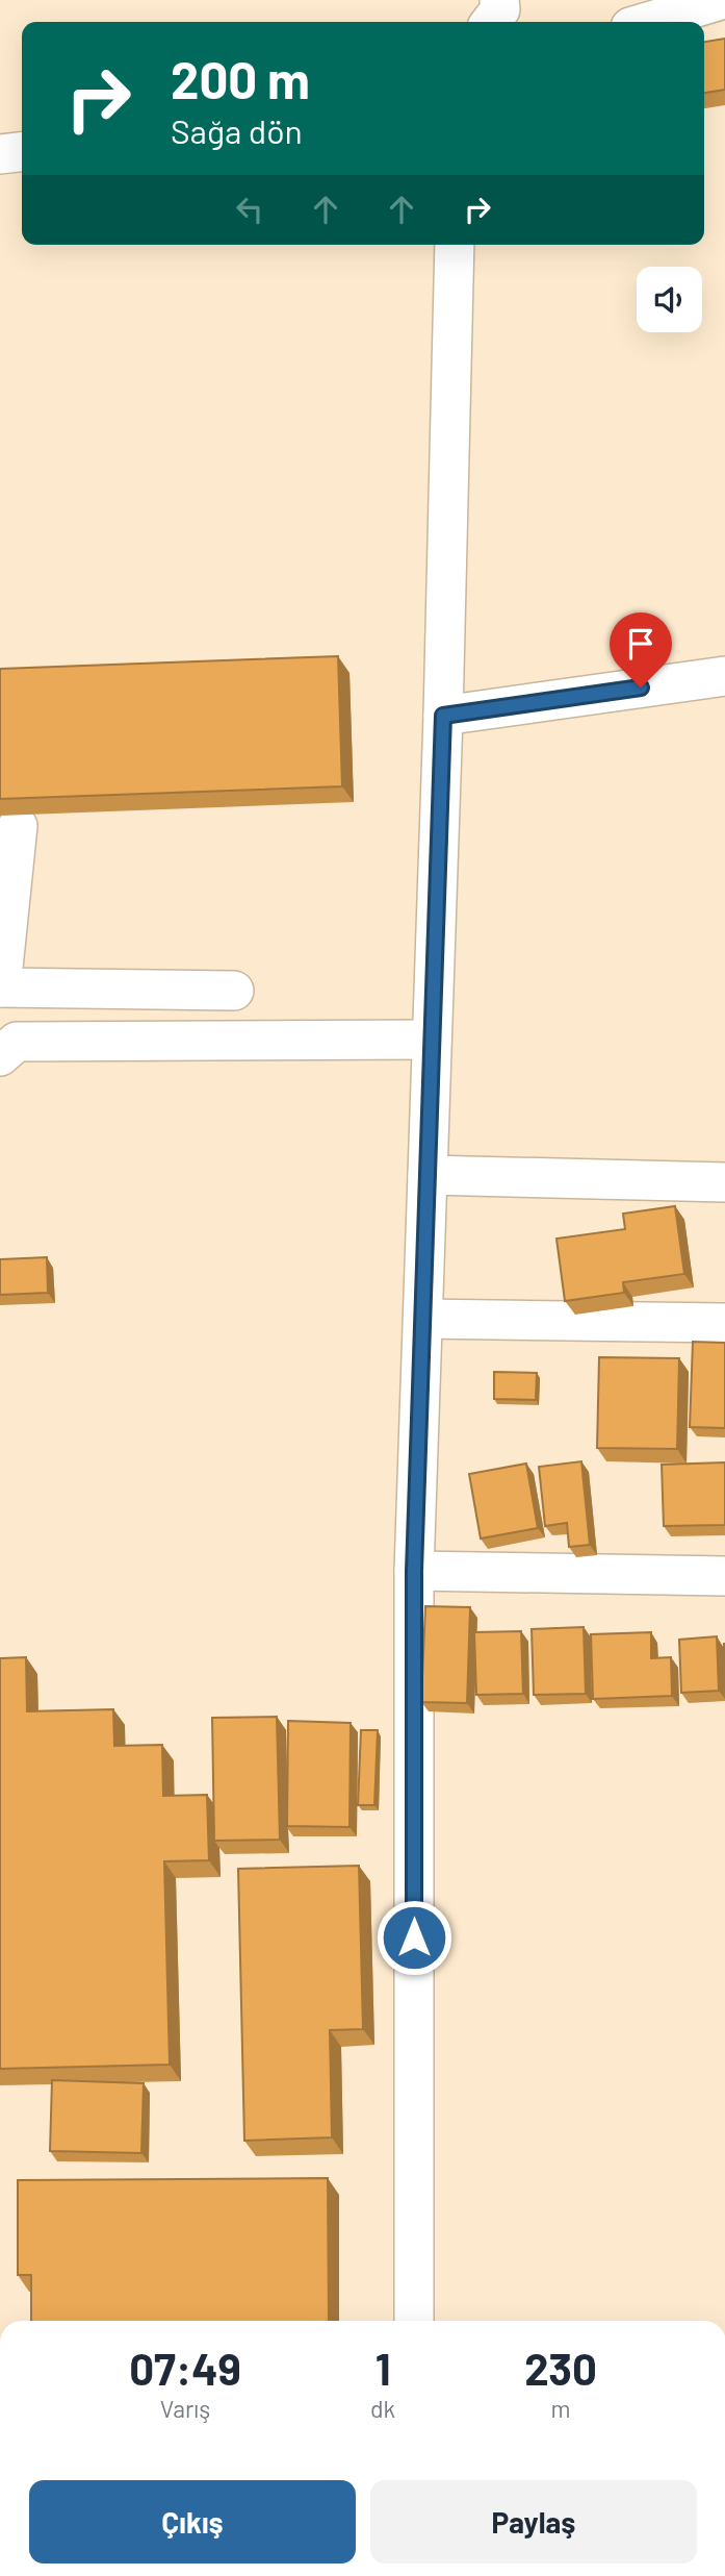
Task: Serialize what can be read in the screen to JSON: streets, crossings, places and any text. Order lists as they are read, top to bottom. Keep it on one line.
{"page":{"turn":["200 m","Sağa dön"],"eta":["07:49","Varış","1","dk","230","m"],"buttons":["Çıkış","Paylaş"]}}
